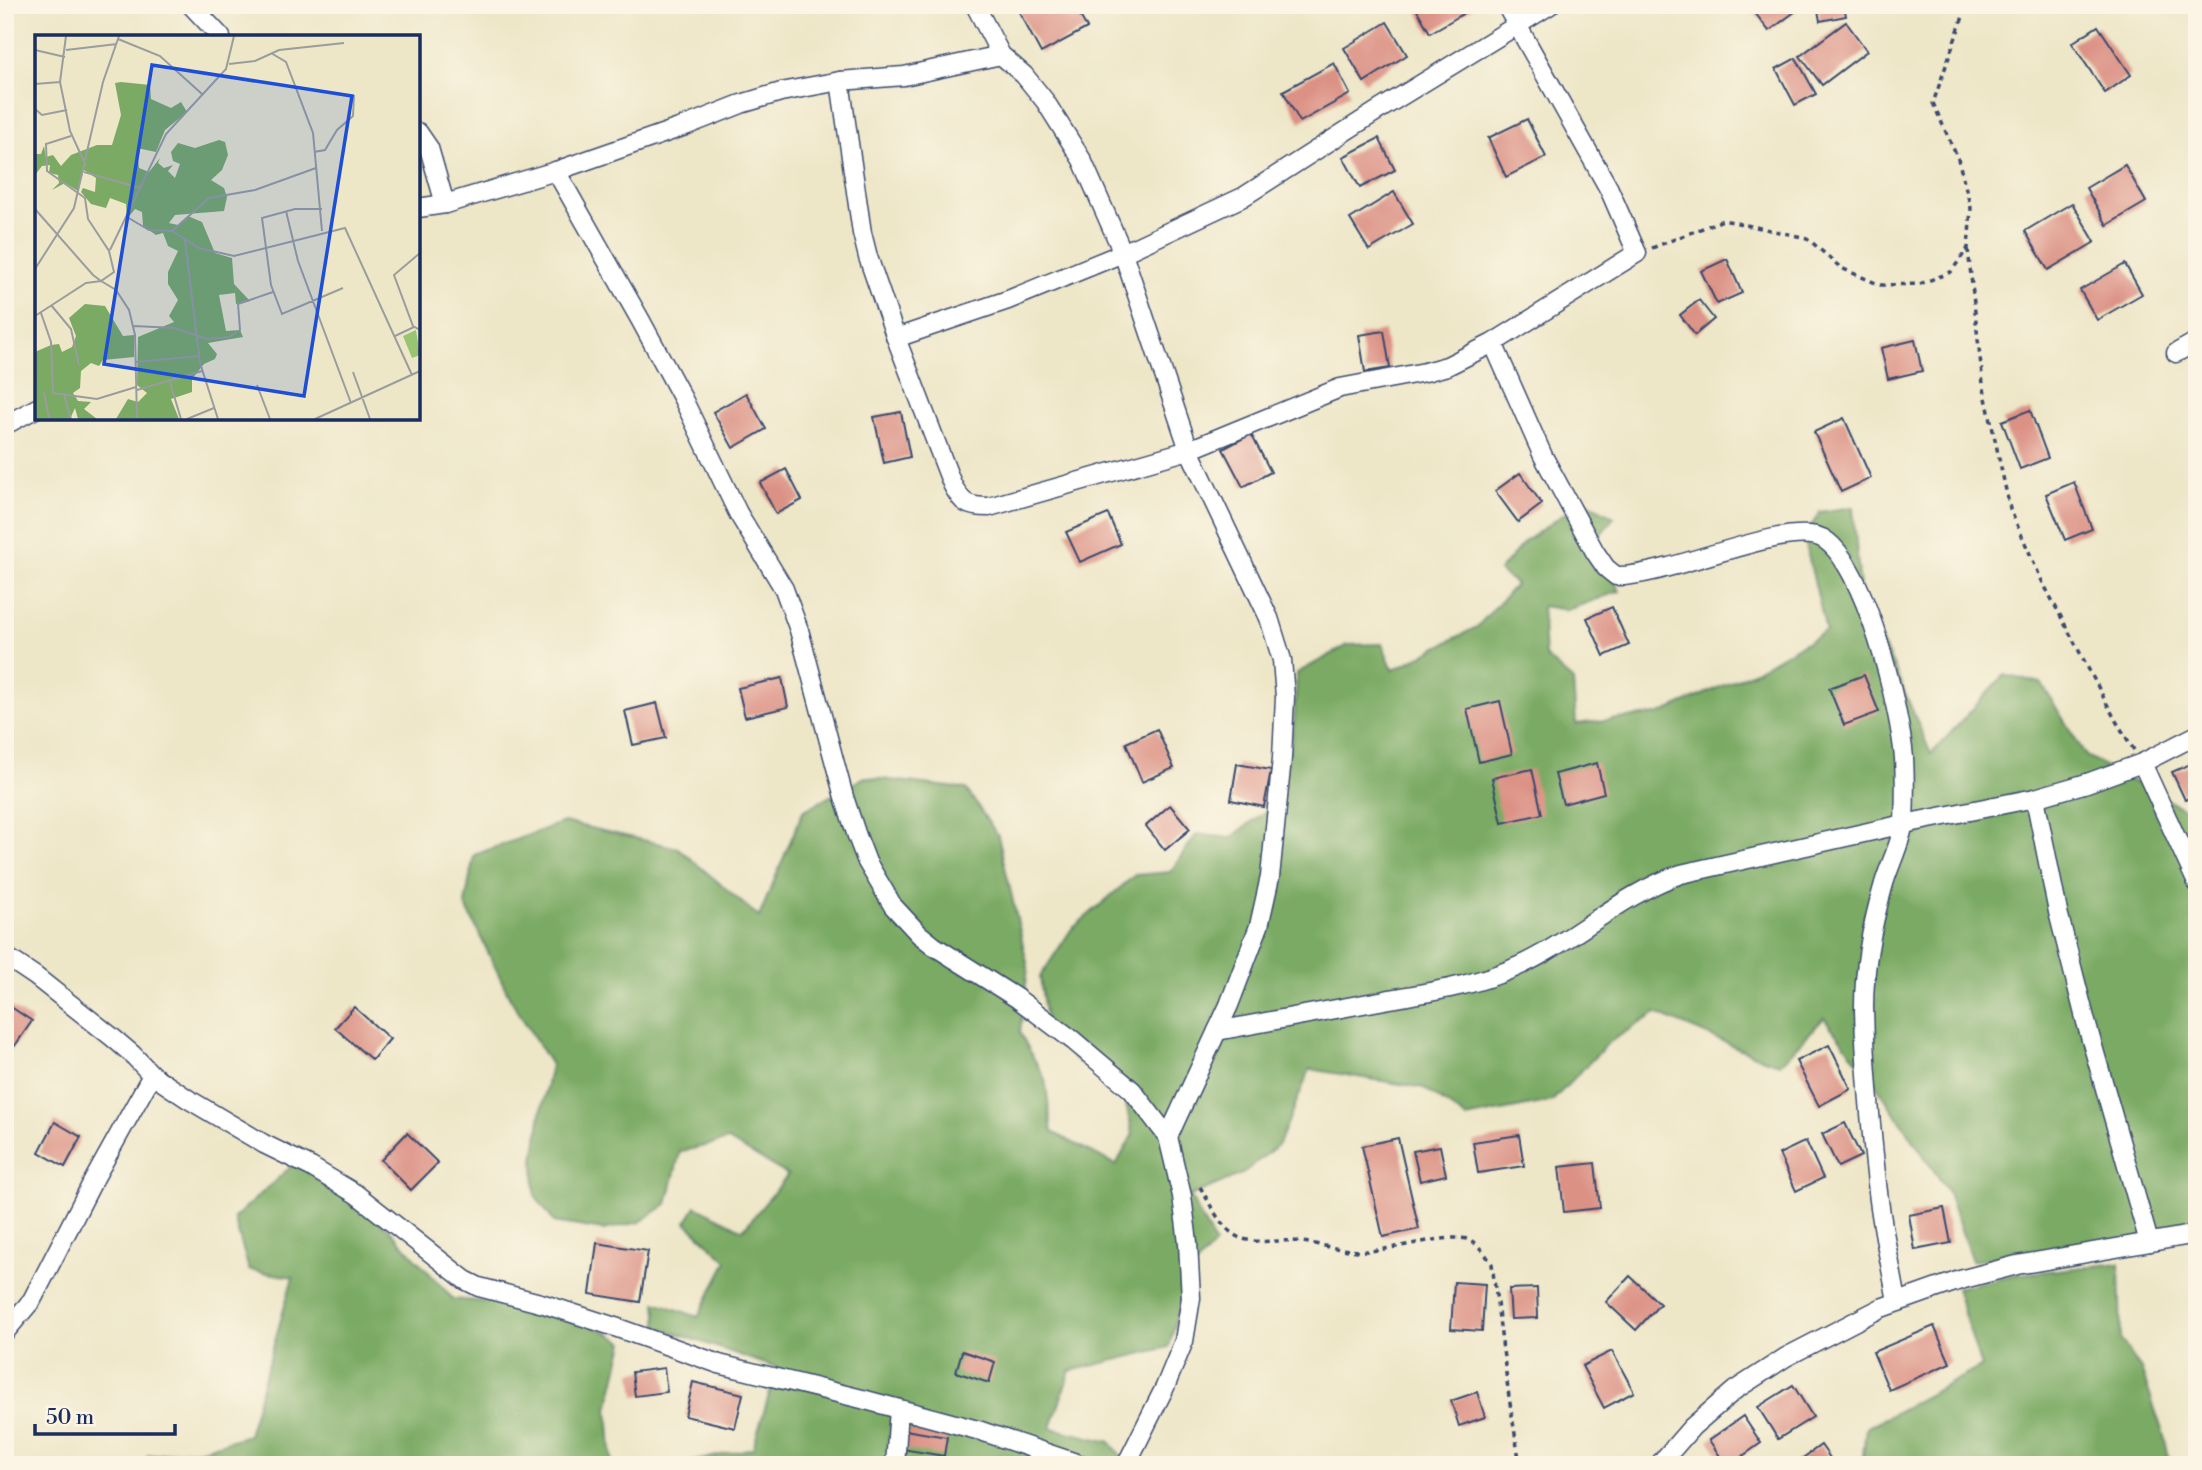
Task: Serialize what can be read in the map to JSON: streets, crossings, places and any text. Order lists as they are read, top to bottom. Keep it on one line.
{"scale_bar":"50 m"}
